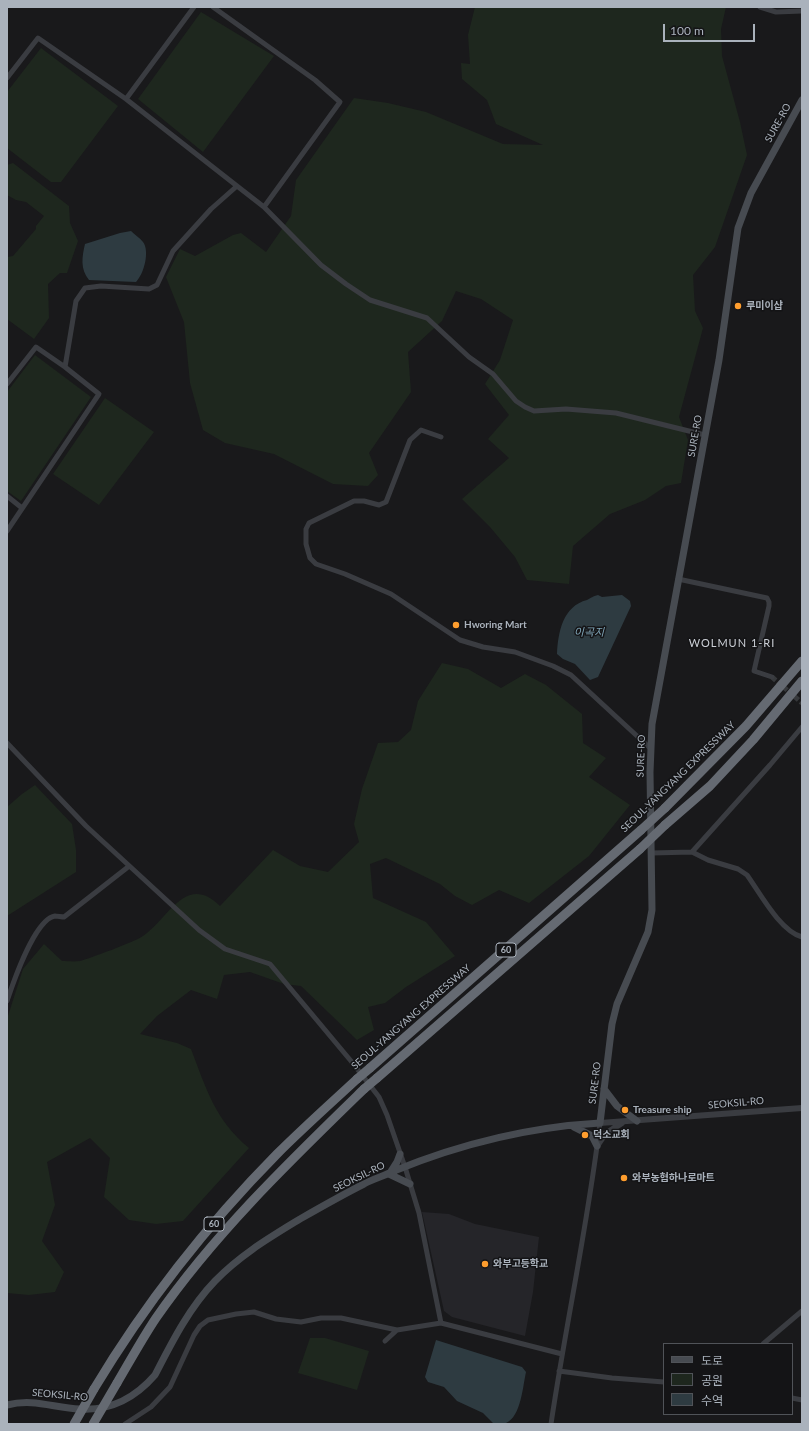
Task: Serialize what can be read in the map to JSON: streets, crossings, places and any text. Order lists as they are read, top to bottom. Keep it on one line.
{"streets":{"highway":["SEOUL-YANGYANG EXPRESSWAY","60"],"main road":["SURE-RO","SEOKSIL-RO"]},"crossings":[["SURE-RO","SEOKSIL-RO"]],"districts":["WOLMUN 1-RI"],"water":["이곡지"],"places":["루미이샵","Hworing Mart","Treasure ship","덕소교회","와부농협하나로마트","와부고등학교"],"legend":["도로","공원","수역"],"scale_bar":"100 m"}
